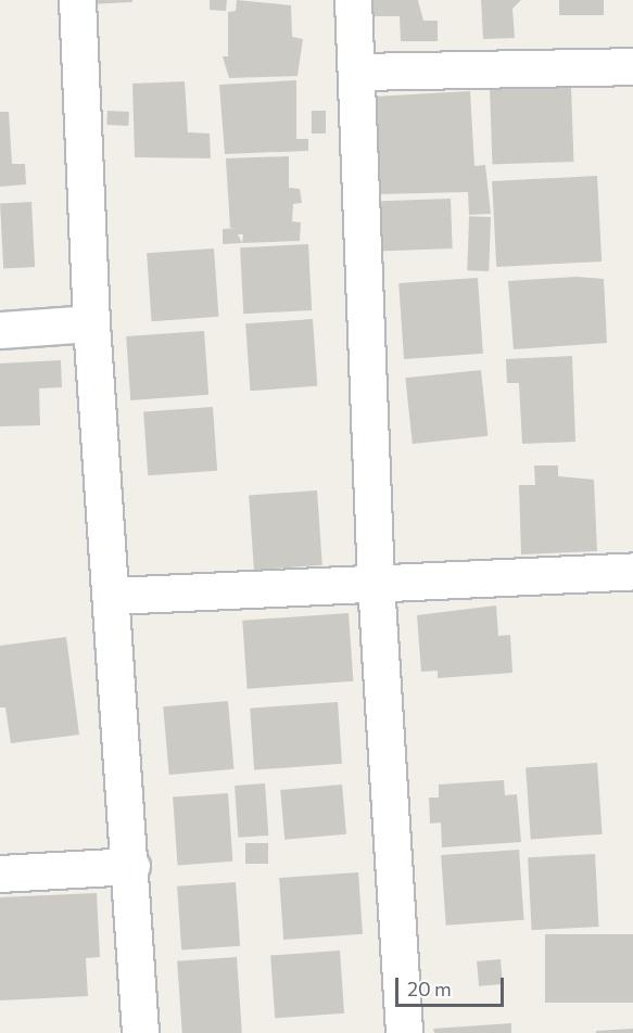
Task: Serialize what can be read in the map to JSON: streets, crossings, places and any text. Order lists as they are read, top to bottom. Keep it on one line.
{"scale_bar":"20 m"}
